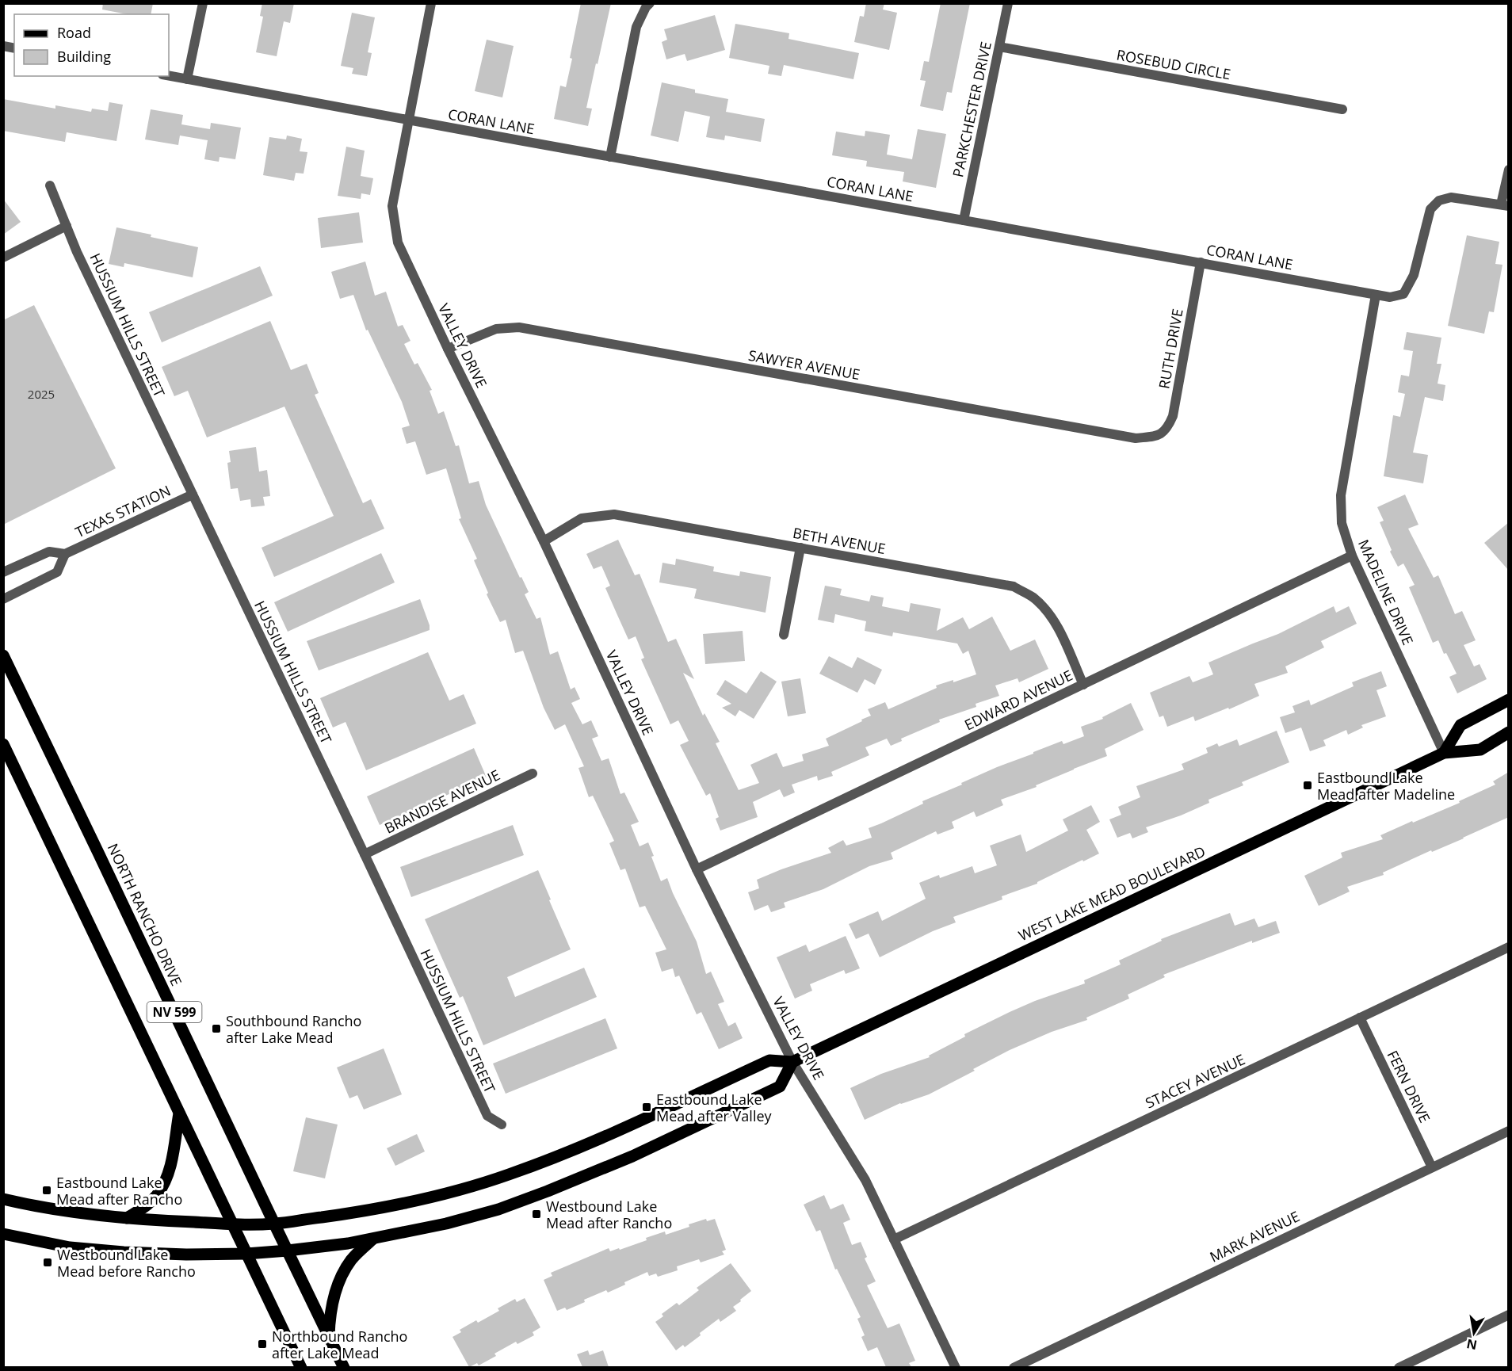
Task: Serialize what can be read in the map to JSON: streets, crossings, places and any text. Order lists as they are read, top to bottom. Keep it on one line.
{"streets":{"main road":["WEST LAKE MEAD BOULEVARD","NORTH RANCHO DRIVE","NV 599"],"street":["ROSEBUD CIRCLE","PARKCHESTER DRIVE","CORAN LANE","HUSSIUM HILLS STREET","VALLEY DRIVE","RUTH DRIVE","SAWYER AVENUE","TEXAS STATION","BETH AVENUE","MADELINE DRIVE","EDWARD AVENUE","BRANDISE AVENUE","STACEY AVENUE","FERN DRIVE","MARK AVENUE"]},"crossings":[["ROSEBUD CIRCLE","PARKCHESTER DRIVE"],["PARKCHESTER DRIVE","CORAN LANE"],["CORAN LANE","VALLEY DRIVE"],["CORAN LANE","RUTH DRIVE"],["CORAN LANE","MADELINE DRIVE"],["HUSSIUM HILLS STREET","TEXAS STATION"],["HUSSIUM HILLS STREET","BRANDISE AVENUE"],["VALLEY DRIVE","SAWYER AVENUE"],["VALLEY DRIVE","BETH AVENUE"],["VALLEY DRIVE","EDWARD AVENUE"],["VALLEY DRIVE","WEST LAKE MEAD BOULEVARD"],["VALLEY DRIVE","STACEY AVENUE"],["RUTH DRIVE","SAWYER AVENUE"],["BETH AVENUE","EDWARD AVENUE"],["MADELINE DRIVE","EDWARD AVENUE"],["MADELINE DRIVE","WEST LAKE MEAD BOULEVARD"],["WEST LAKE MEAD BOULEVARD","NORTH RANCHO DRIVE"],["WEST LAKE MEAD BOULEVARD","NV 599"],["STACEY AVENUE","FERN DRIVE"],["FERN DRIVE","MARK AVENUE"]],"places":{"transit":["Eastbound Lake Mead after Madeline","Southbound Rancho after Lake Mead","Eastbound Lake Mead after Valley","Eastbound Lake Mead after Rancho","Westbound Lake Mead after Rancho","Westbound Lake Mead before Rancho","Northbound Rancho after Lake Mead"]},"house_numbers":["2025"],"legend":["Road","Building"],"north":"bottom"}
